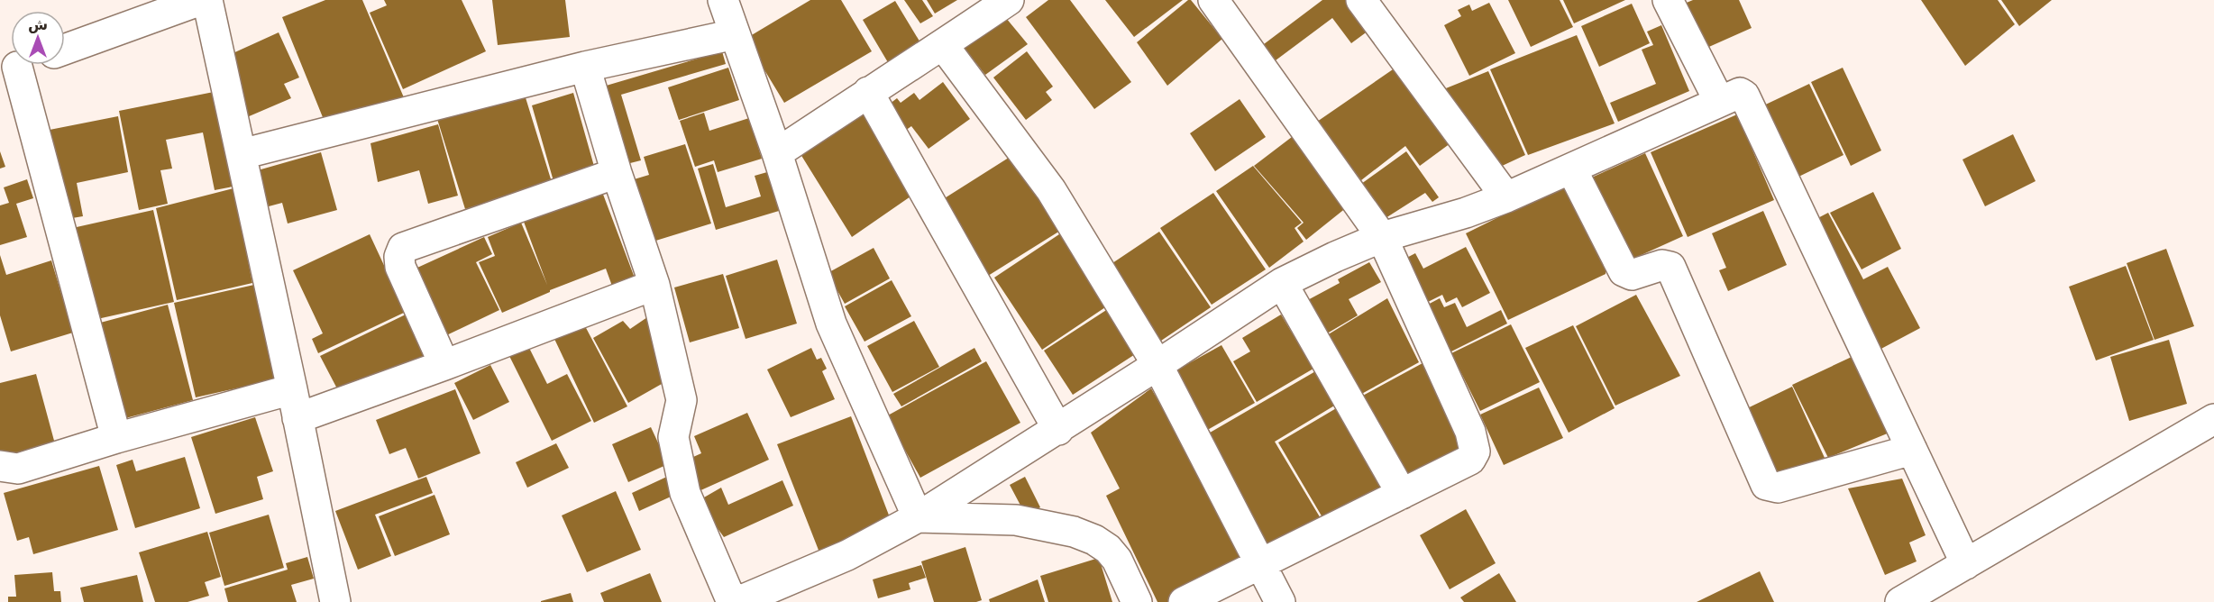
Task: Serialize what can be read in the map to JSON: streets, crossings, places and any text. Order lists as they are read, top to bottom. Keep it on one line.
{"north":"top"}
